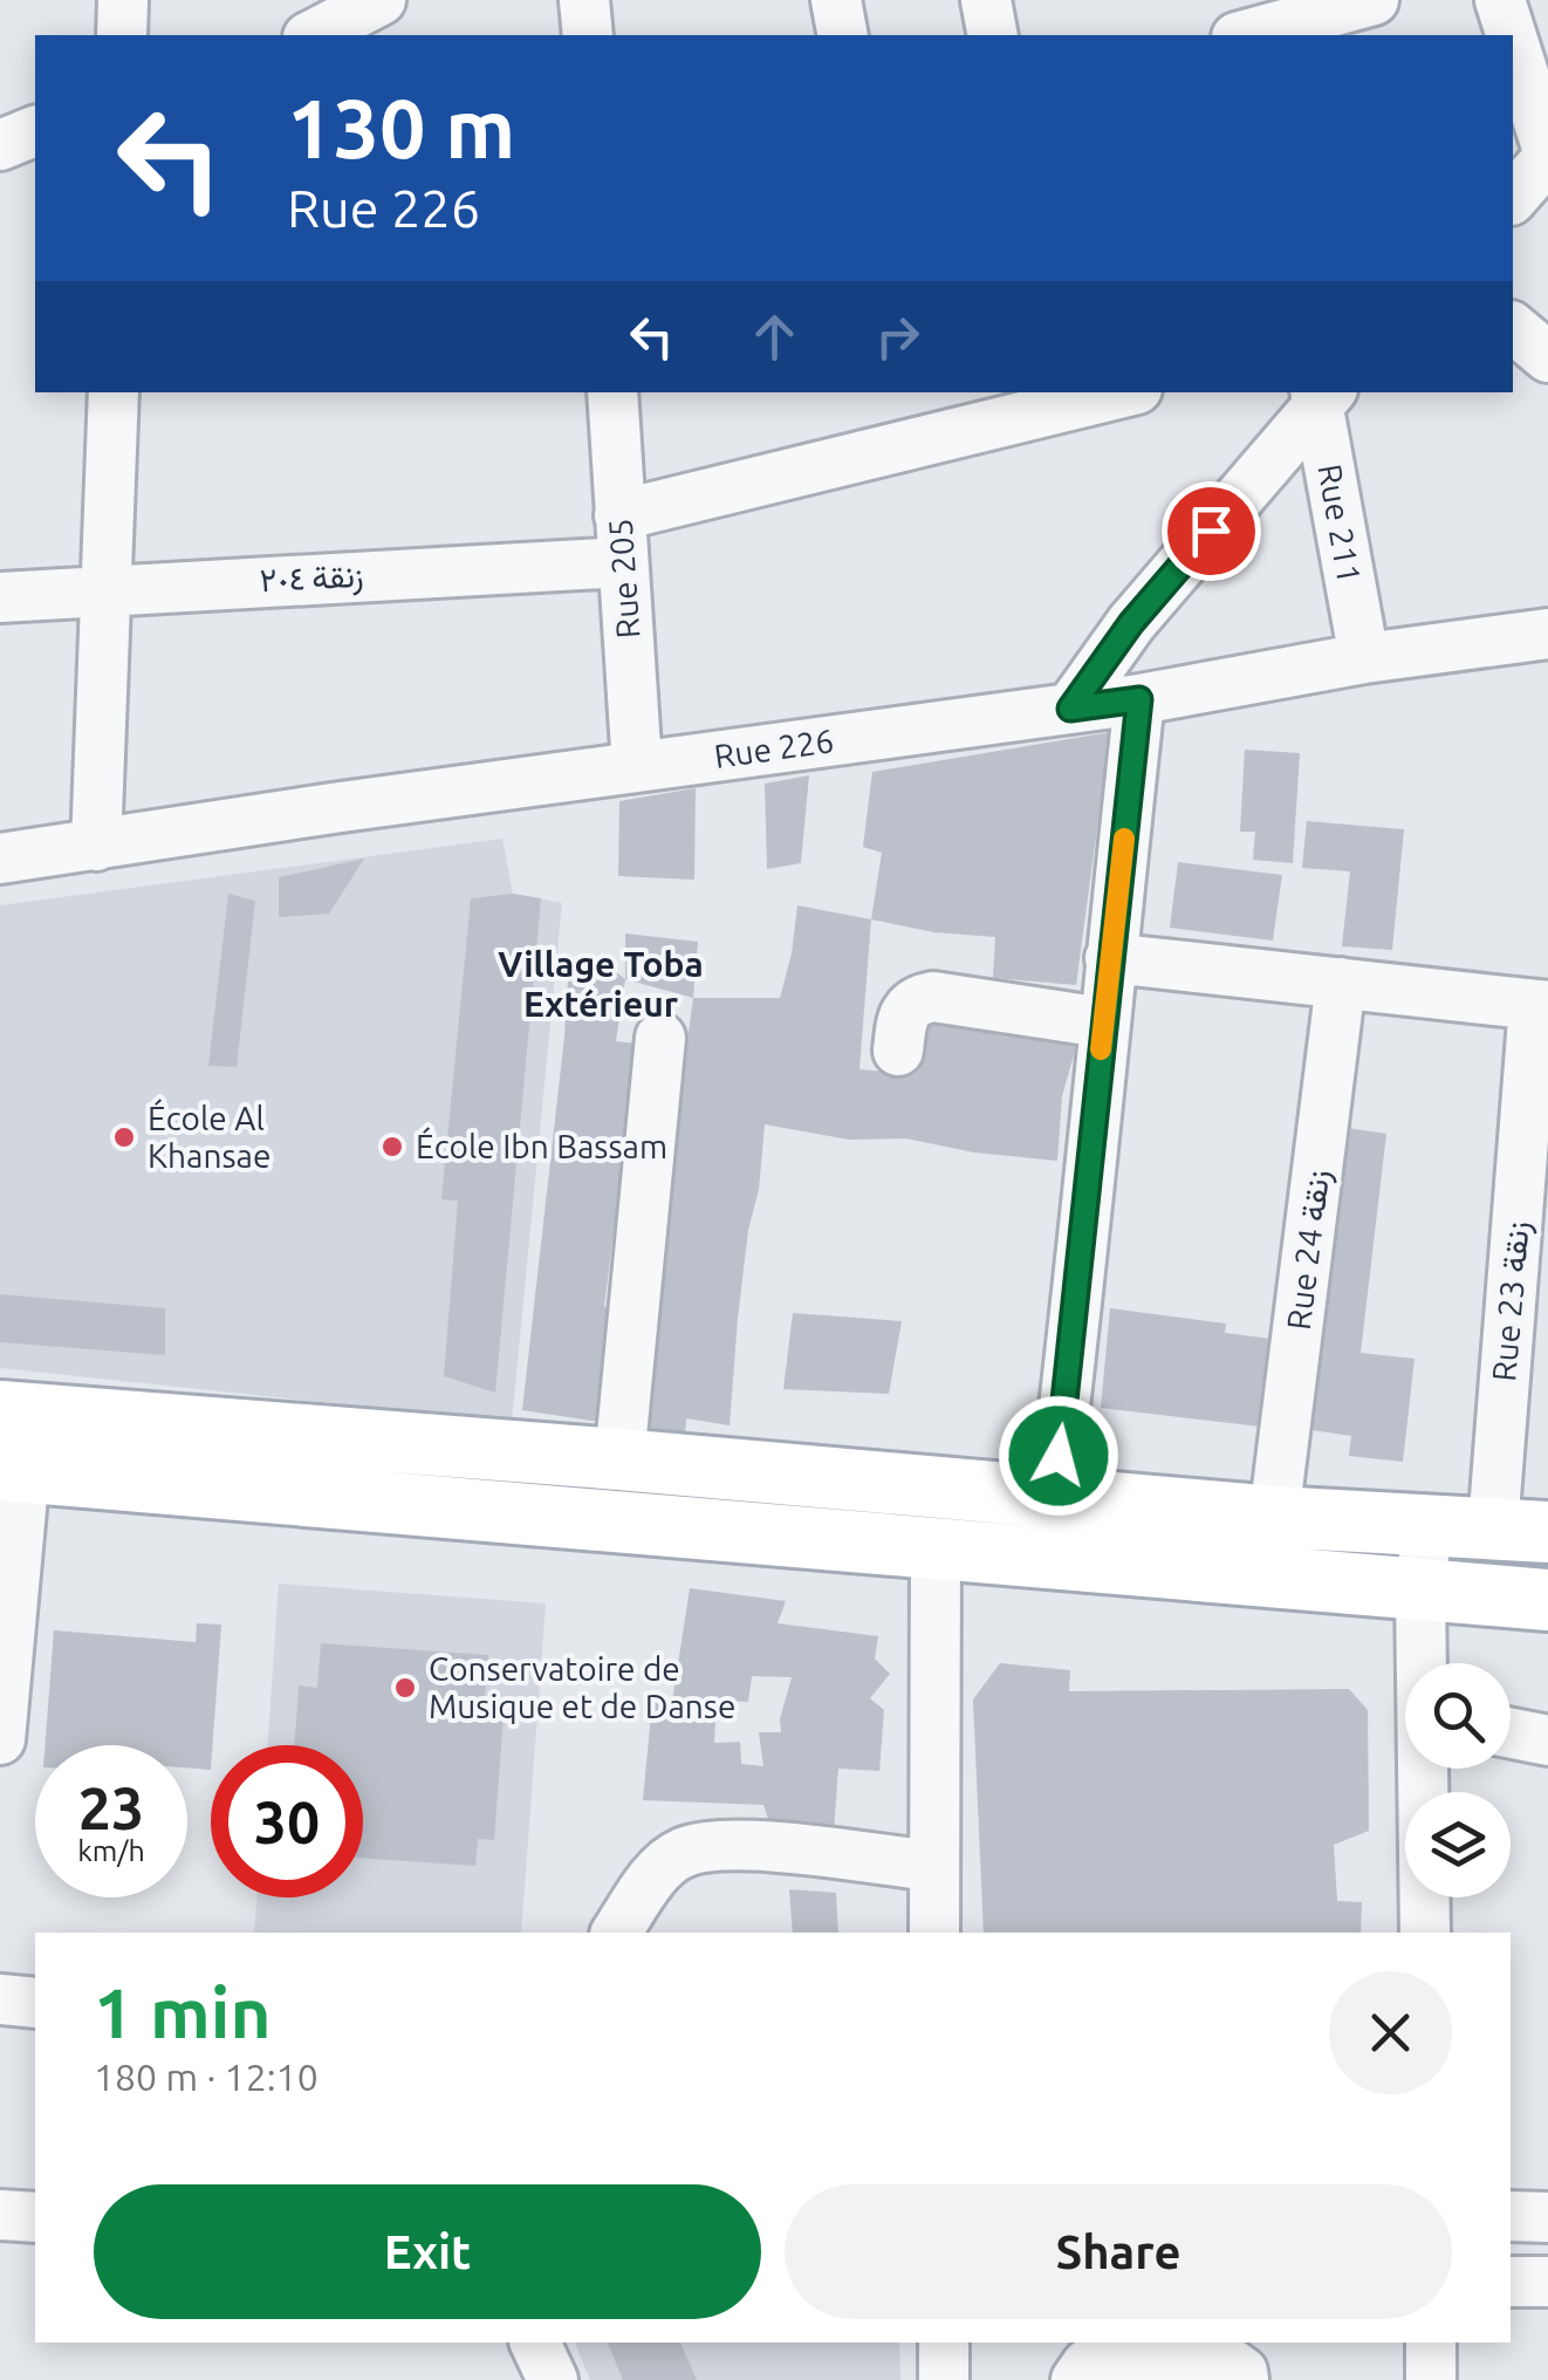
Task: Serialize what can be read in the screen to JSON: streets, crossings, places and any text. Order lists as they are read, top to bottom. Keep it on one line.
{"streets":{"street":["Rue 211","زنقة ٢٠٤","Rue 205","Rue 226","Rue 24 زنقة","Rue 23 زنقة"]},"crossings":[["Rue 211","Rue 226"],["زنقة ٢٠٤","Rue 205"],["Rue 205","Rue 226"]],"districts":["Village Toba Extérieur"],"places":["École Al Khansae","École Ibn Bassam","Conservatoire de Musique et de Danse"],"page":{"turn":["130 m","Rue 226"],"speed":"23 km/h","limit":"30","heading":["1 min","180 m · 12:10"],"buttons":["Exit","Share"]}}
